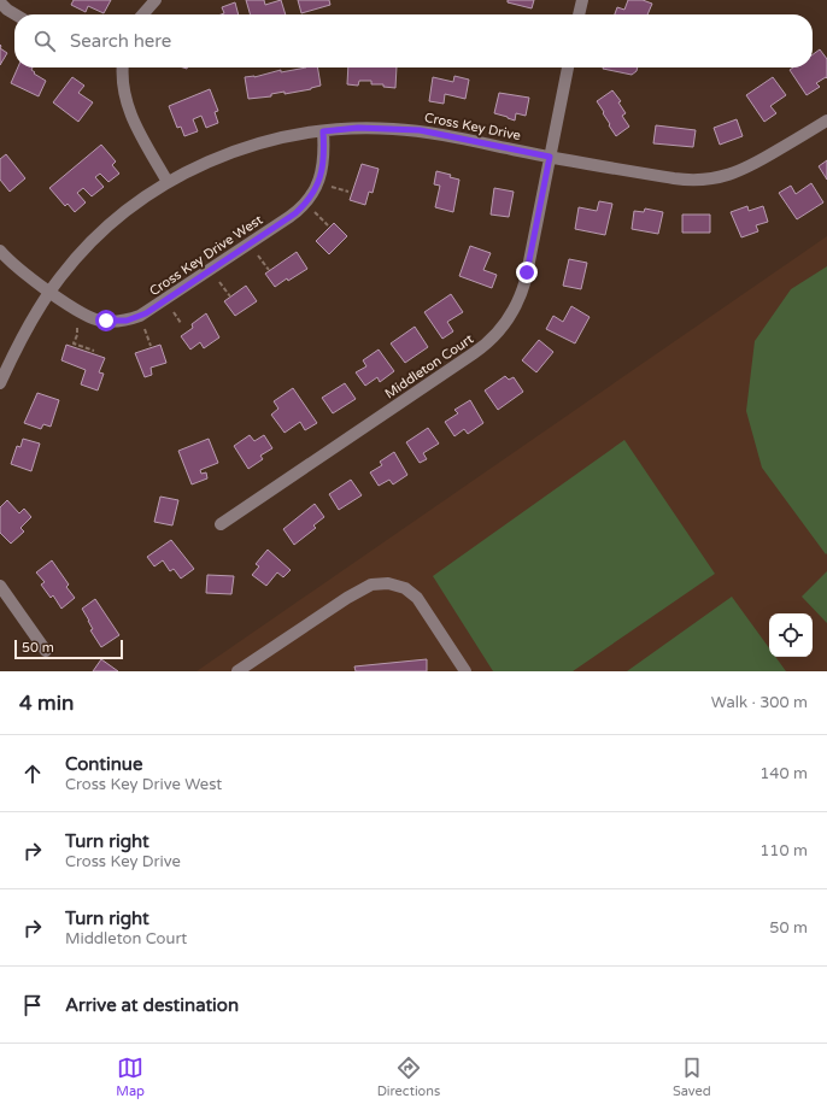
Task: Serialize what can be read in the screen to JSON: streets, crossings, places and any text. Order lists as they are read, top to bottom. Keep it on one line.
{"streets":{"street":["Cross Key Drive","Cross Key Drive West","Middleton Court"]},"crossings":[["Cross Key Drive","Cross Key Drive West"],["Cross Key Drive","Middleton Court"]],"scale_bar":"50 m","page":{"search":"Search here","scale":"50 m","heading":["4 min","Walk · 300 m"],"list":[["Continue","Cross Key Drive West","140 m"],["Turn right","Cross Key Drive","110 m"],["Turn right","Middleton Court","50 m"],"Arrive at destination"],"nav":["Map","Directions","Saved"]}}
